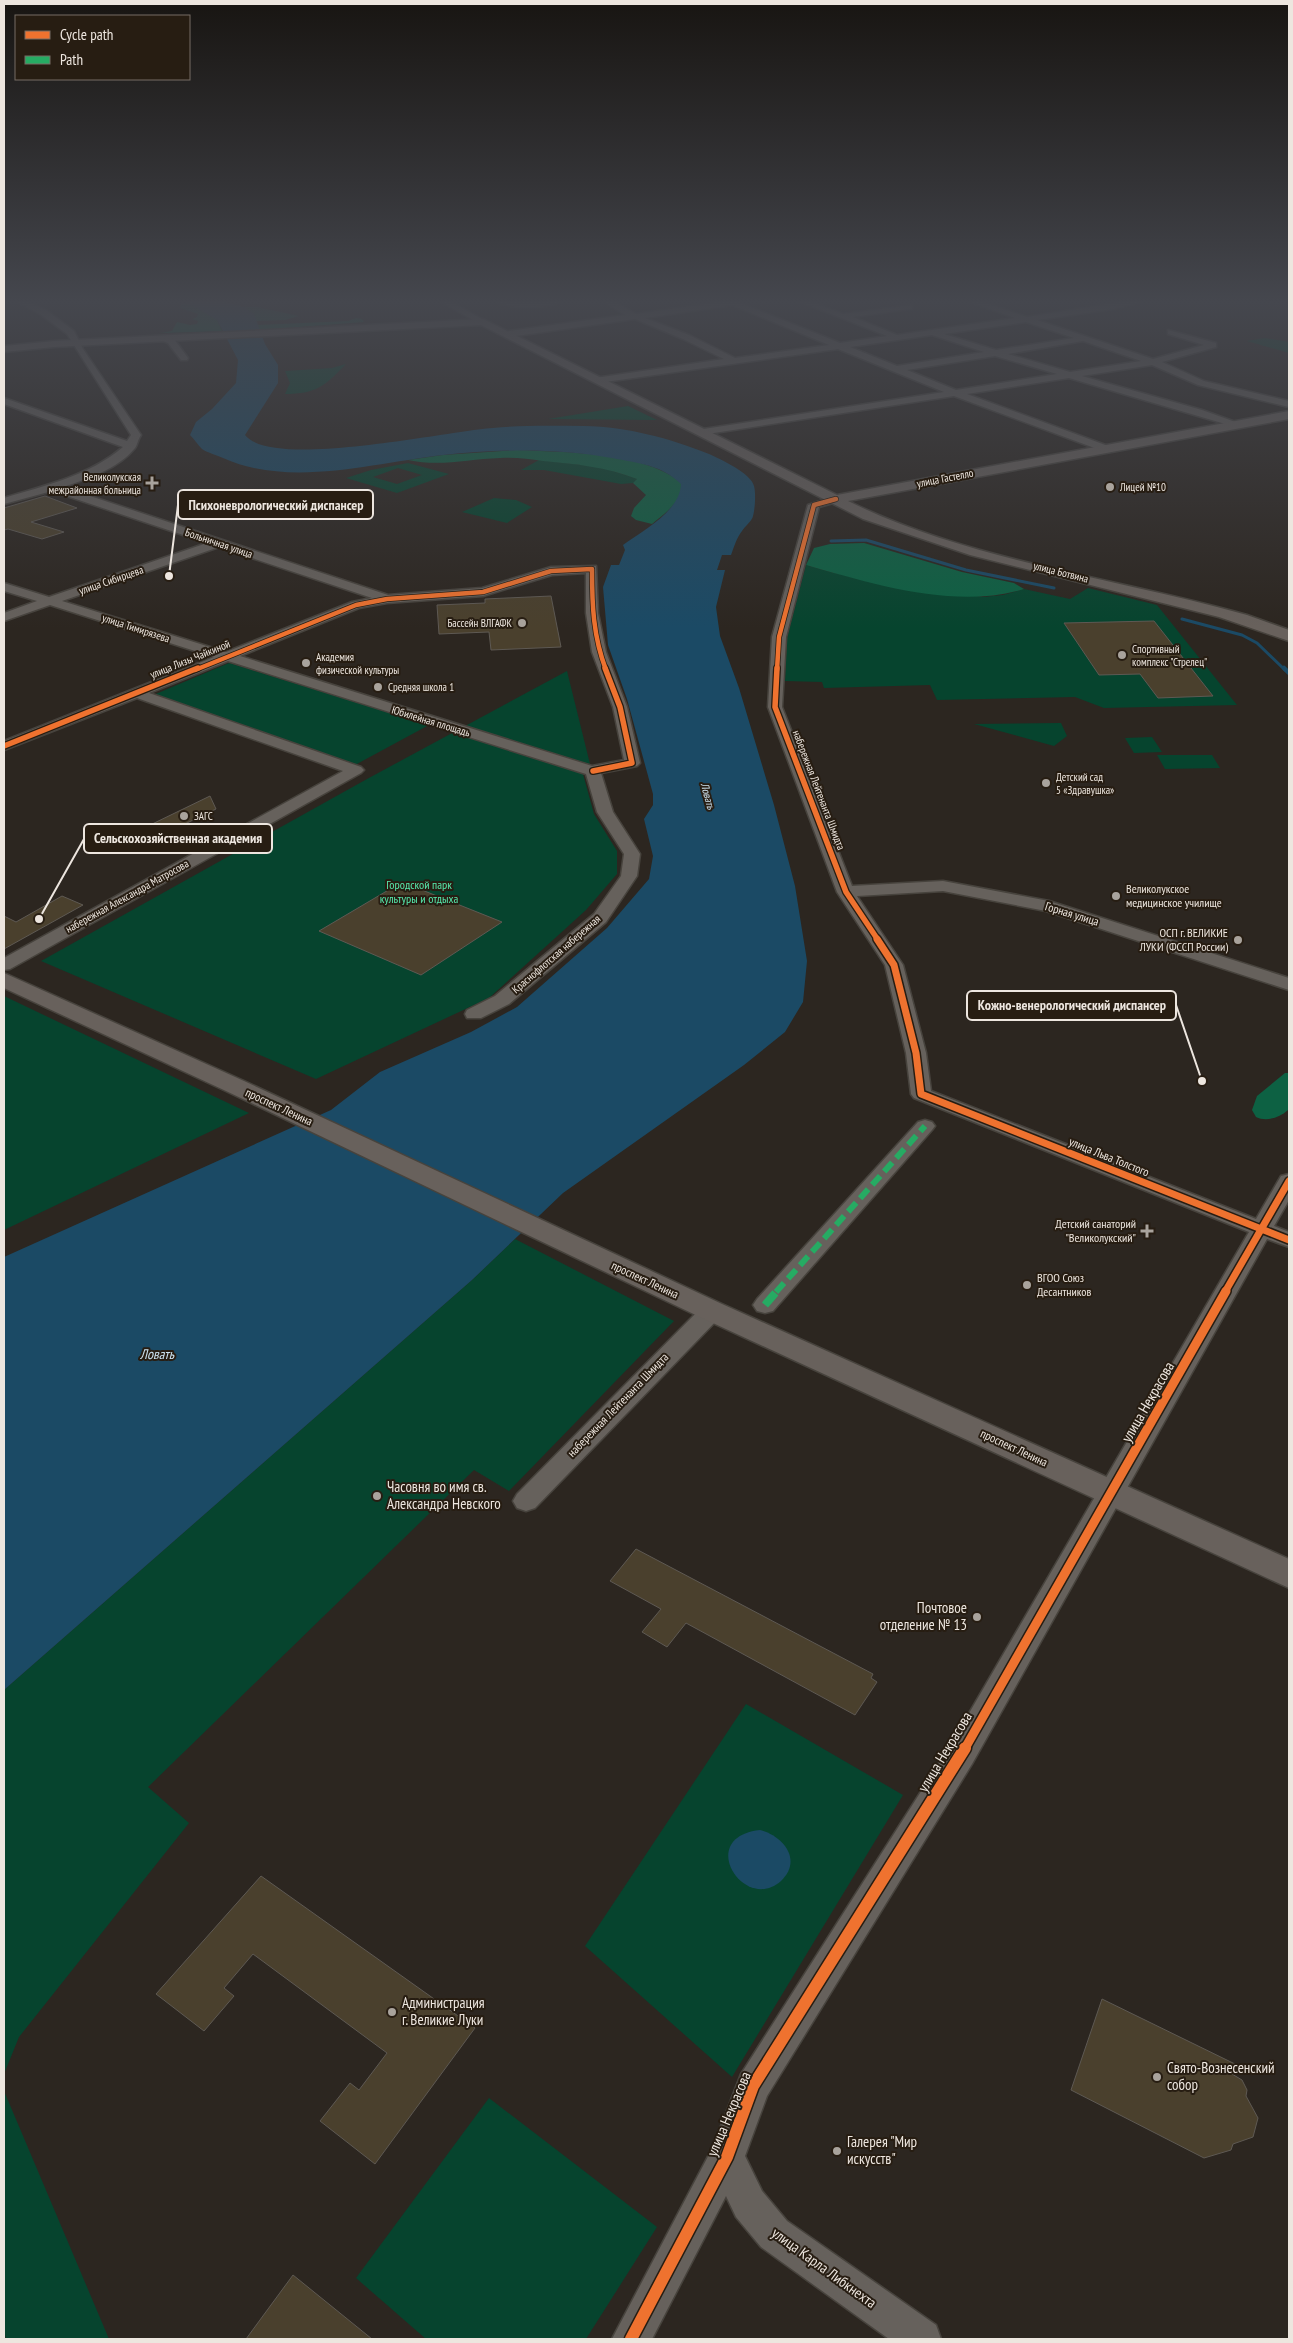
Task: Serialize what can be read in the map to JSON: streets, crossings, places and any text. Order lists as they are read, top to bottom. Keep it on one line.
{"streets":{"main road":["улица Гастелло","улица Ботвина","проспект Ленина"],"street":["Больничная улица","улица Сибирцева","улица Тимирязева","улица Лизы Чайкиной","Юбилейная площадь","набережная Лейтенанта Шмидта","набережная Александра Матросова","Горная улица","Краснофлотская набережная","улица Льва Толстого","улица Некрасова","улица Карла Либкнехта"]},"crossings":[["улица Гастелло","улица Ботвина"],["улица Гастелло","набережная Лейтенанта Шмидта"],["Больничная улица","улица Сибирцева"],["Больничная улица","улица Лизы Чайкиной"],["улица Ботвина","набережная Лейтенанта Шмидта"],["улица Сибирцева","улица Тимирязева"],["улица Тимирязева","улица Лизы Чайкиной"],["улица Тимирязева","Юбилейная площадь"],["улица Лизы Чайкиной","Юбилейная площадь"],["улица Лизы Чайкиной","набережная Александра Матросова"],["улица Лизы Чайкиной","Краснофлотская набережная"],["Юбилейная площадь","Краснофлотская набережная"],["набережная Лейтенанта Шмидта","Горная улица"],["набережная Лейтенанта Шмидта","проспект Ленина"],["набережная Лейтенанта Шмидта","улица Льва Толстого"],["проспект Ленина","улица Некрасова"],["улица Льва Толстого","улица Некрасова"],["улица Некрасова","улица Карла Либкнехта"]],"water":["Ловать"],"parks":["Городской парк культуры и отдыха"],"places":{"health":["Великолукская межрайонная больница","Детский санаторий \"Великолукский\""],"other":["Лицей №10","Психоневрологический диспансер","Бассейн ВЛГАФК","Спортивный комплекс \"Стрелец\"","Aкадемия физической культуры","Средняя школа 1","Детский сад 5 «Здравушка»","ЗАГС","Великолукское медицинское училище","Сельскохозяйственная академия","ОСП г. ВЕЛИКИЕ ЛУКИ (ФССП России)","Кожно-венерологический диспансер","ВГОО Союз Десантников","Часовня во имя св. Александра Невского","Почтовое отделение № 13","Администрация г. Великие Луки","Свято-Вознесенский собор","Галерея \"Мир искусств\""]},"legend":["Cycle path","Path"]}
